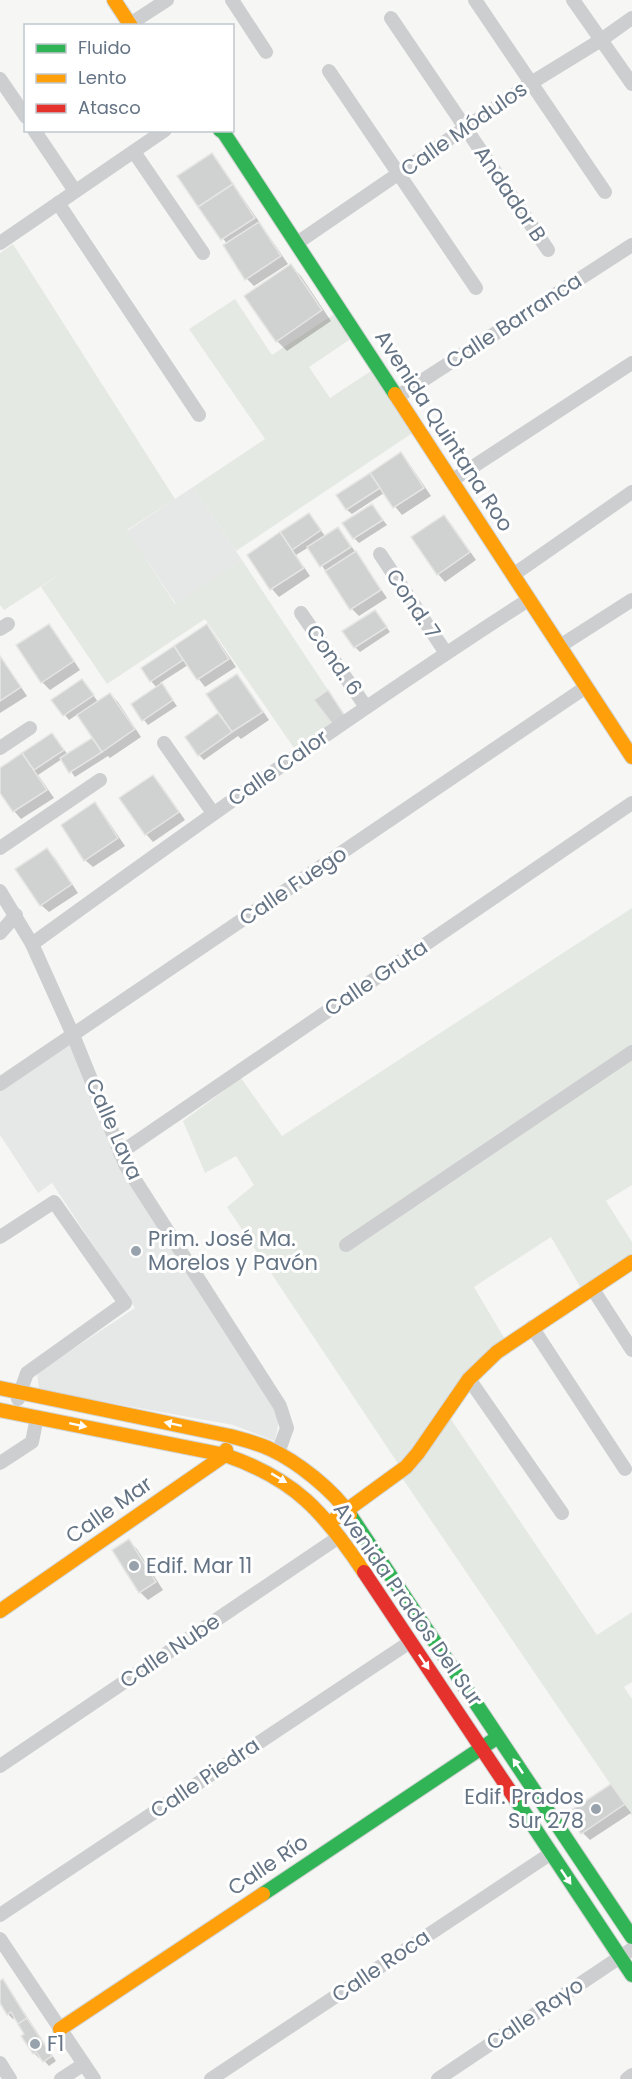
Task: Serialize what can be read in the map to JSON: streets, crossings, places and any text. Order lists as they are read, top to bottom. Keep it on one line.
{"streets":{"main road":["Avenida Quintana Roo","Calle Mar","Avenida Prados Del Sur","Calle Río"],"street":["Calle Módulos","Andador B","Calle Barranca","Cond. 7","Cond. 6","Calle Calor","Calle Fuego","Calle Gruta","Calle Lava","Calle Nube","Calle Piedra","Calle Roca","Calle Rayo"]},"crossings":[["Calle Módulos","Andador B"],["Calle Módulos","Avenida Quintana Roo"],["Calle Barranca","Avenida Quintana Roo"],["Avenida Quintana Roo","Calle Calor"],["Avenida Quintana Roo","Calle Fuego"],["Cond. 7","Calle Calor"],["Cond. 6","Calle Calor"],["Calle Calor","Calle Lava"],["Calle Fuego","Calle Lava"],["Calle Gruta","Calle Lava"],["Calle Lava","Avenida Prados Del Sur"],["Calle Mar","Avenida Prados Del Sur"],["Avenida Prados Del Sur","Calle Nube"],["Avenida Prados Del Sur","Calle Piedra"],["Avenida Prados Del Sur","Calle Río"],["Avenida Prados Del Sur","Calle Roca"],["Avenida Prados Del Sur","Calle Rayo"]],"places":["Prim. José Ma. Morelos y Pavón","Edif. Mar 11","Edif. Prados Sur 278","F1"],"legend":["Fluido","Lento","Atasco"]}
